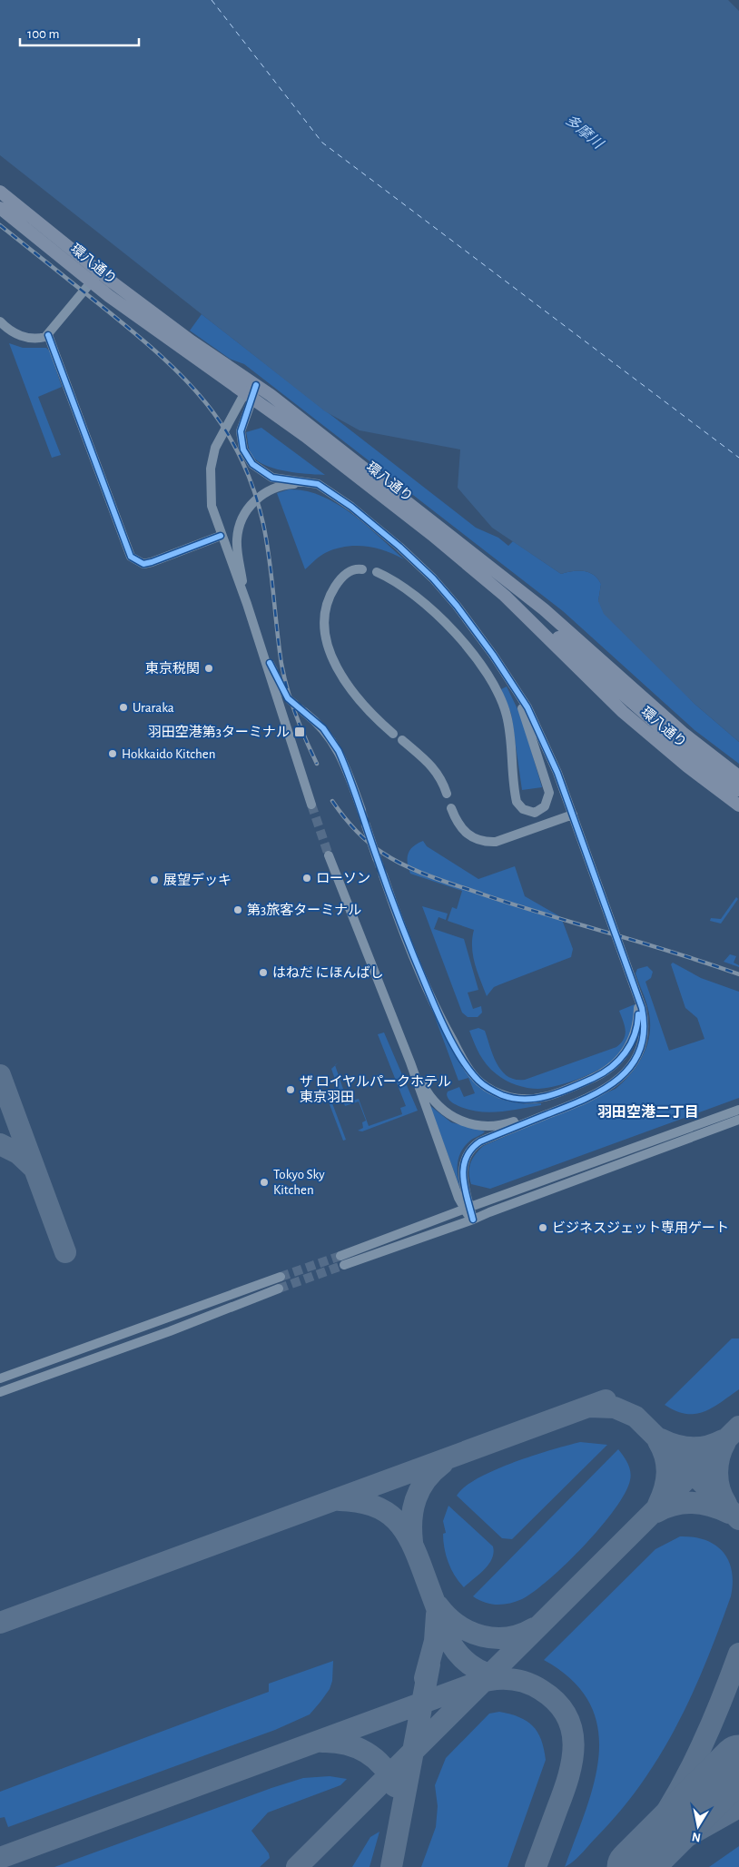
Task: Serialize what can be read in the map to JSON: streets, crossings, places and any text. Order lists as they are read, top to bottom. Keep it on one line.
{"streets":{"main road":["環八通り"]},"districts":["羽田空港二丁目"],"water":["多摩川"],"places":{"other":["東京税関","Uraraka","Hokkaido Kitchen","ローソン","展望デッキ","第3旅客ターミナル","はねだ にほんばし","ザ ロイヤルパークホテル 東京羽田","Tokyo Sky Kitchen","ビジネスジェット専用ゲート"],"transit":["羽田空港第3ターミナル"]},"scale_bar":"100 m","north":"bottom"}
